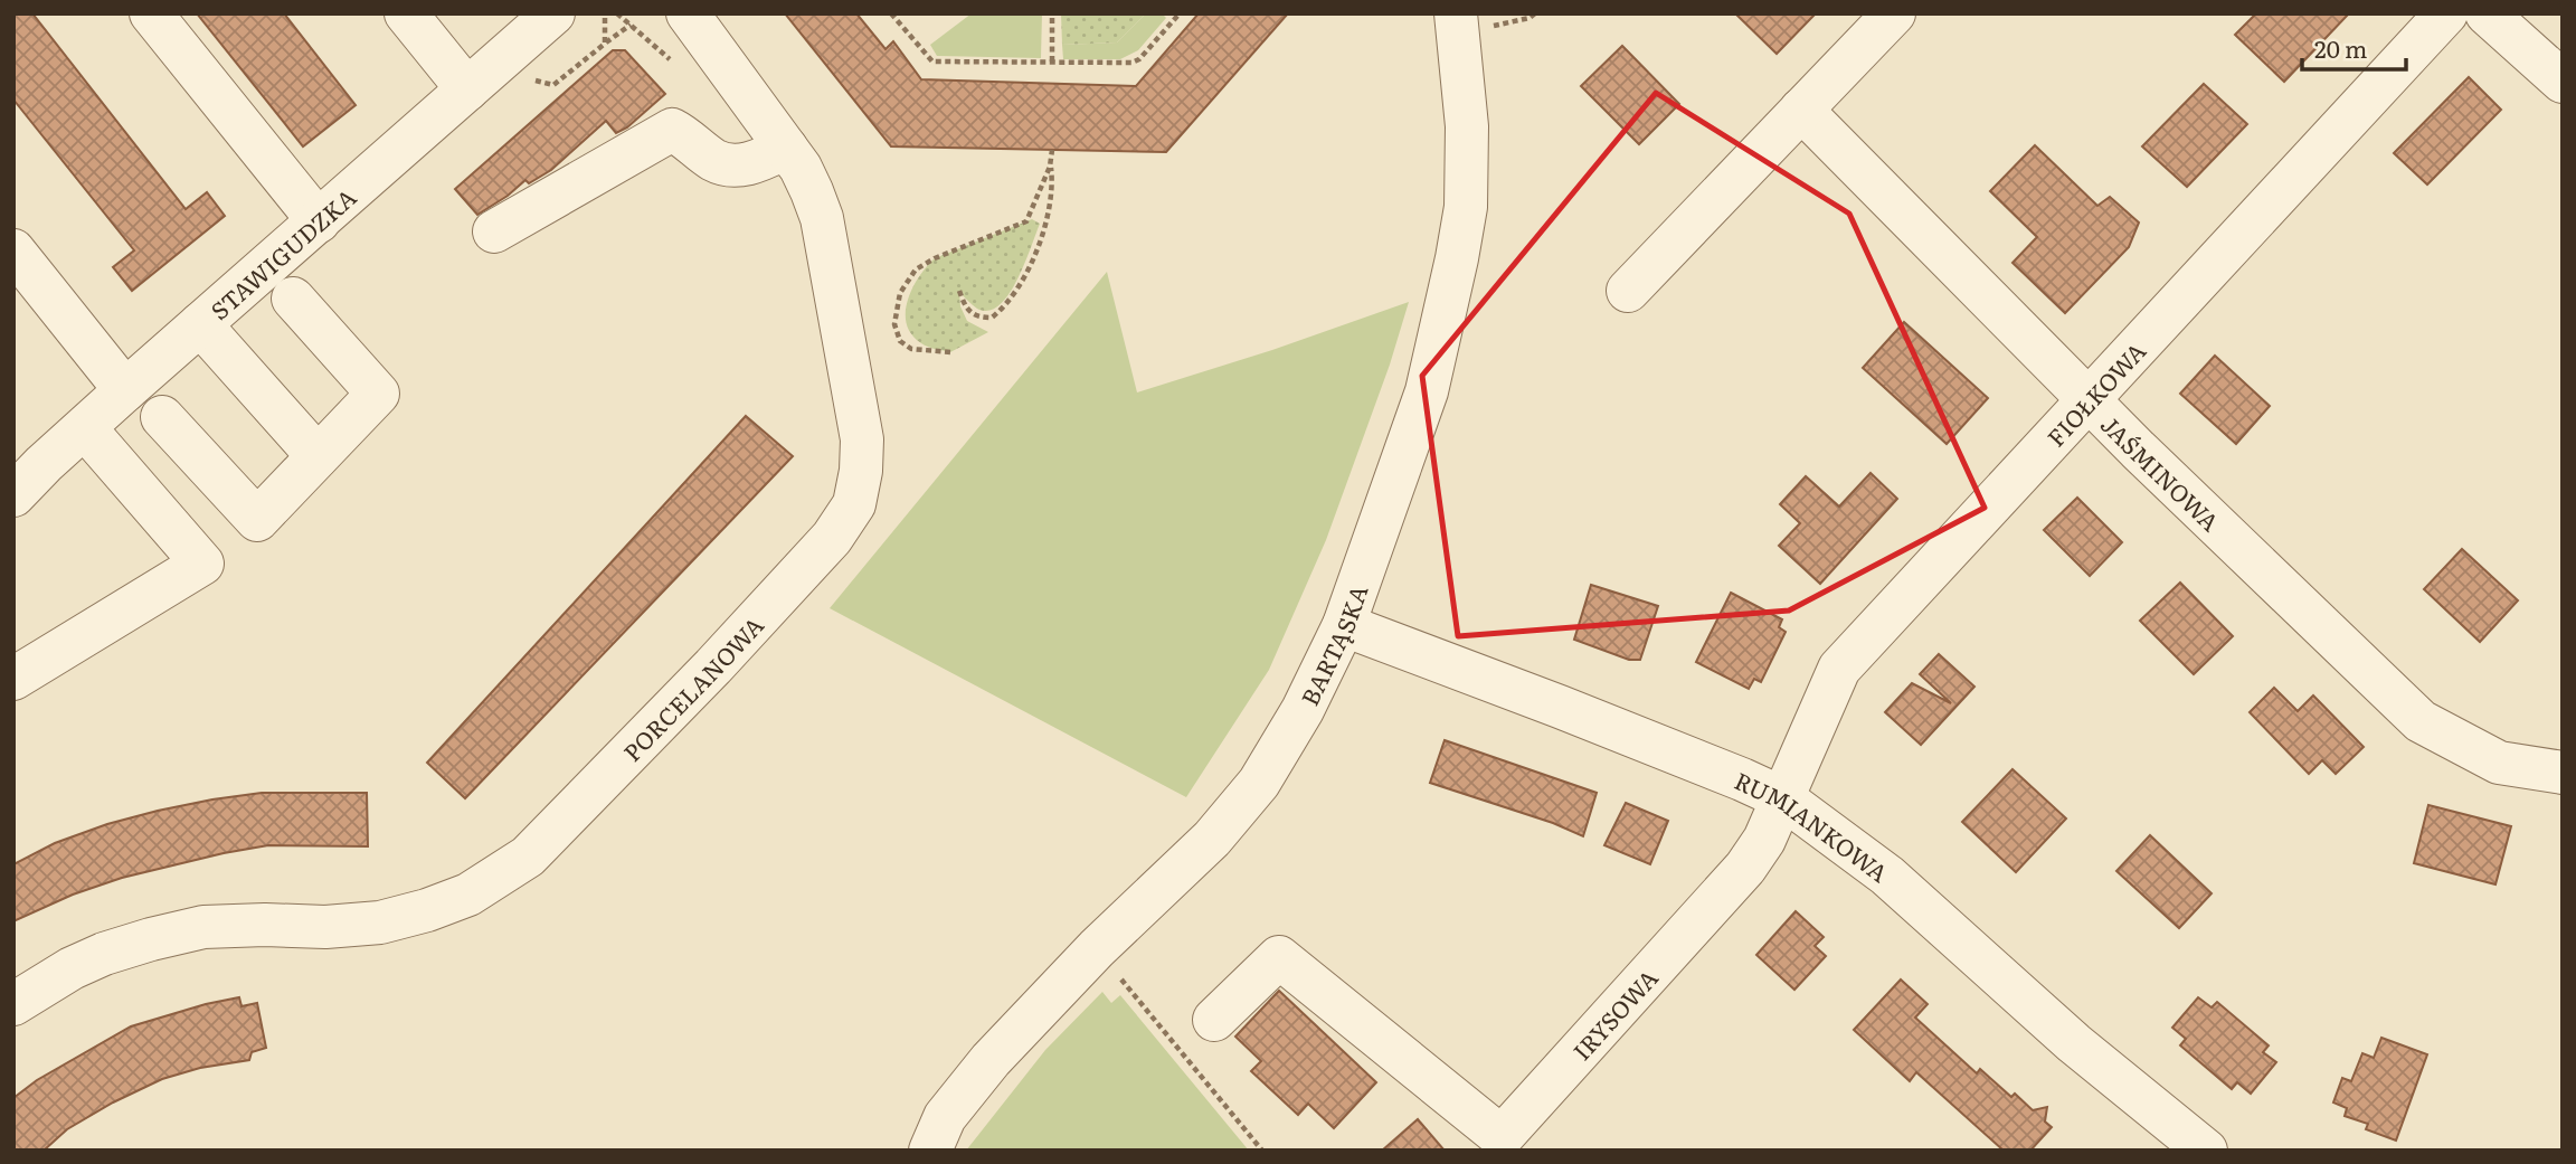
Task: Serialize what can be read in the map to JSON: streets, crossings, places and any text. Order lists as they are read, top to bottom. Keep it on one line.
{"streets":{"street":["STAWIGUDZKA","FIOŁKOWA","JAŚMINOWA","BARTĄSKA","PORCELANOWA","RUMIANKOWA","IRYSOWA"]},"crossings":[["FIOŁKOWA","JAŚMINOWA"],["FIOŁKOWA","RUMIANKOWA"],["FIOŁKOWA","IRYSOWA"],["BARTĄSKA","RUMIANKOWA"],["RUMIANKOWA","IRYSOWA"]],"scale_bar":"20 m"}
